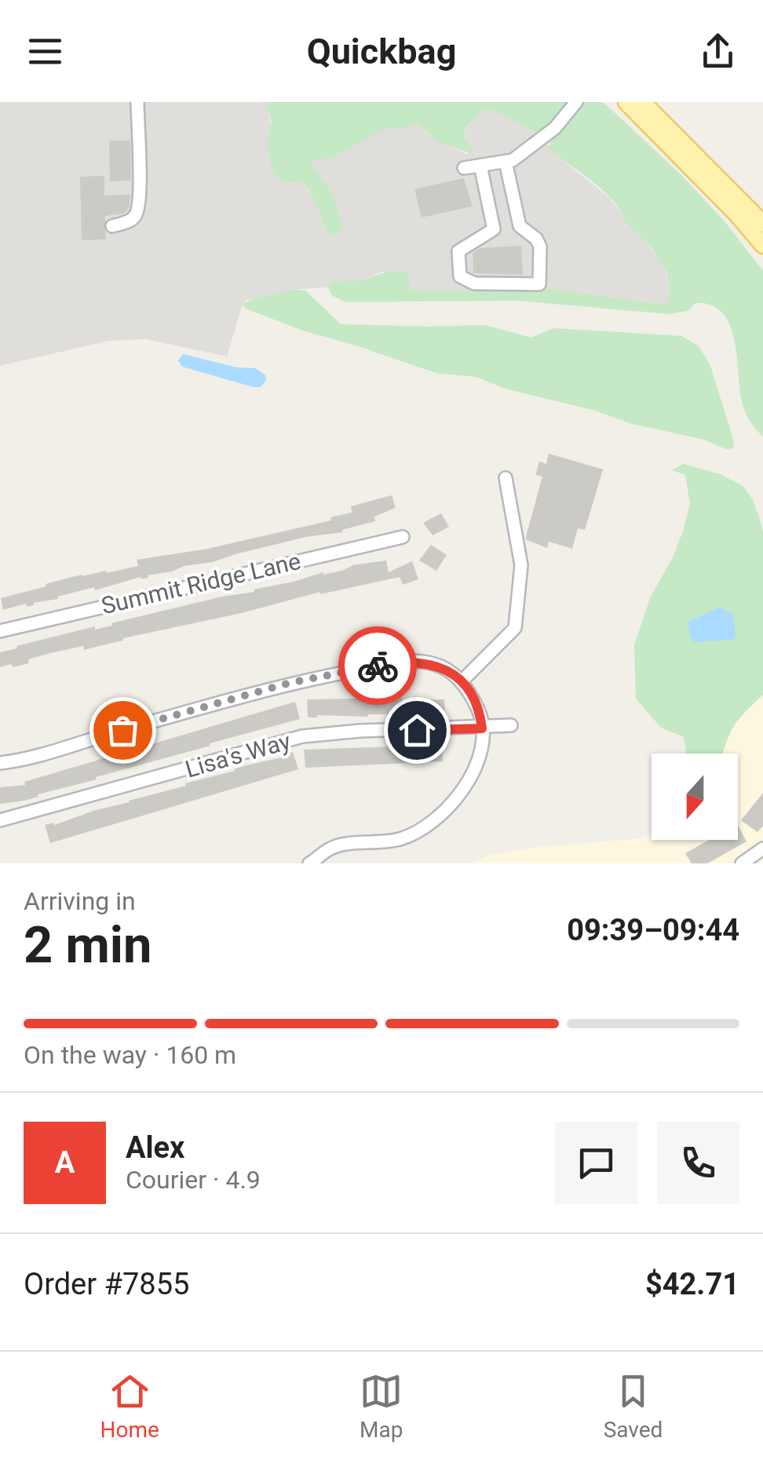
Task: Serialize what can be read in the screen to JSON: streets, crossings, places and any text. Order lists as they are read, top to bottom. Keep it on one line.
{"streets":{"street":["Summit Ridge Lane","Lisa's Way"]},"north":"bottom","page":{"header":"Quickbag","heading":["2 min","Arriving in","09:39–09:44"],"panel":["Alex","Courier · 4.9","Order #7855","$42.71"],"bar":"On the way · 160 m","round":"A","tabs":["Home","Map","Saved"]}}
